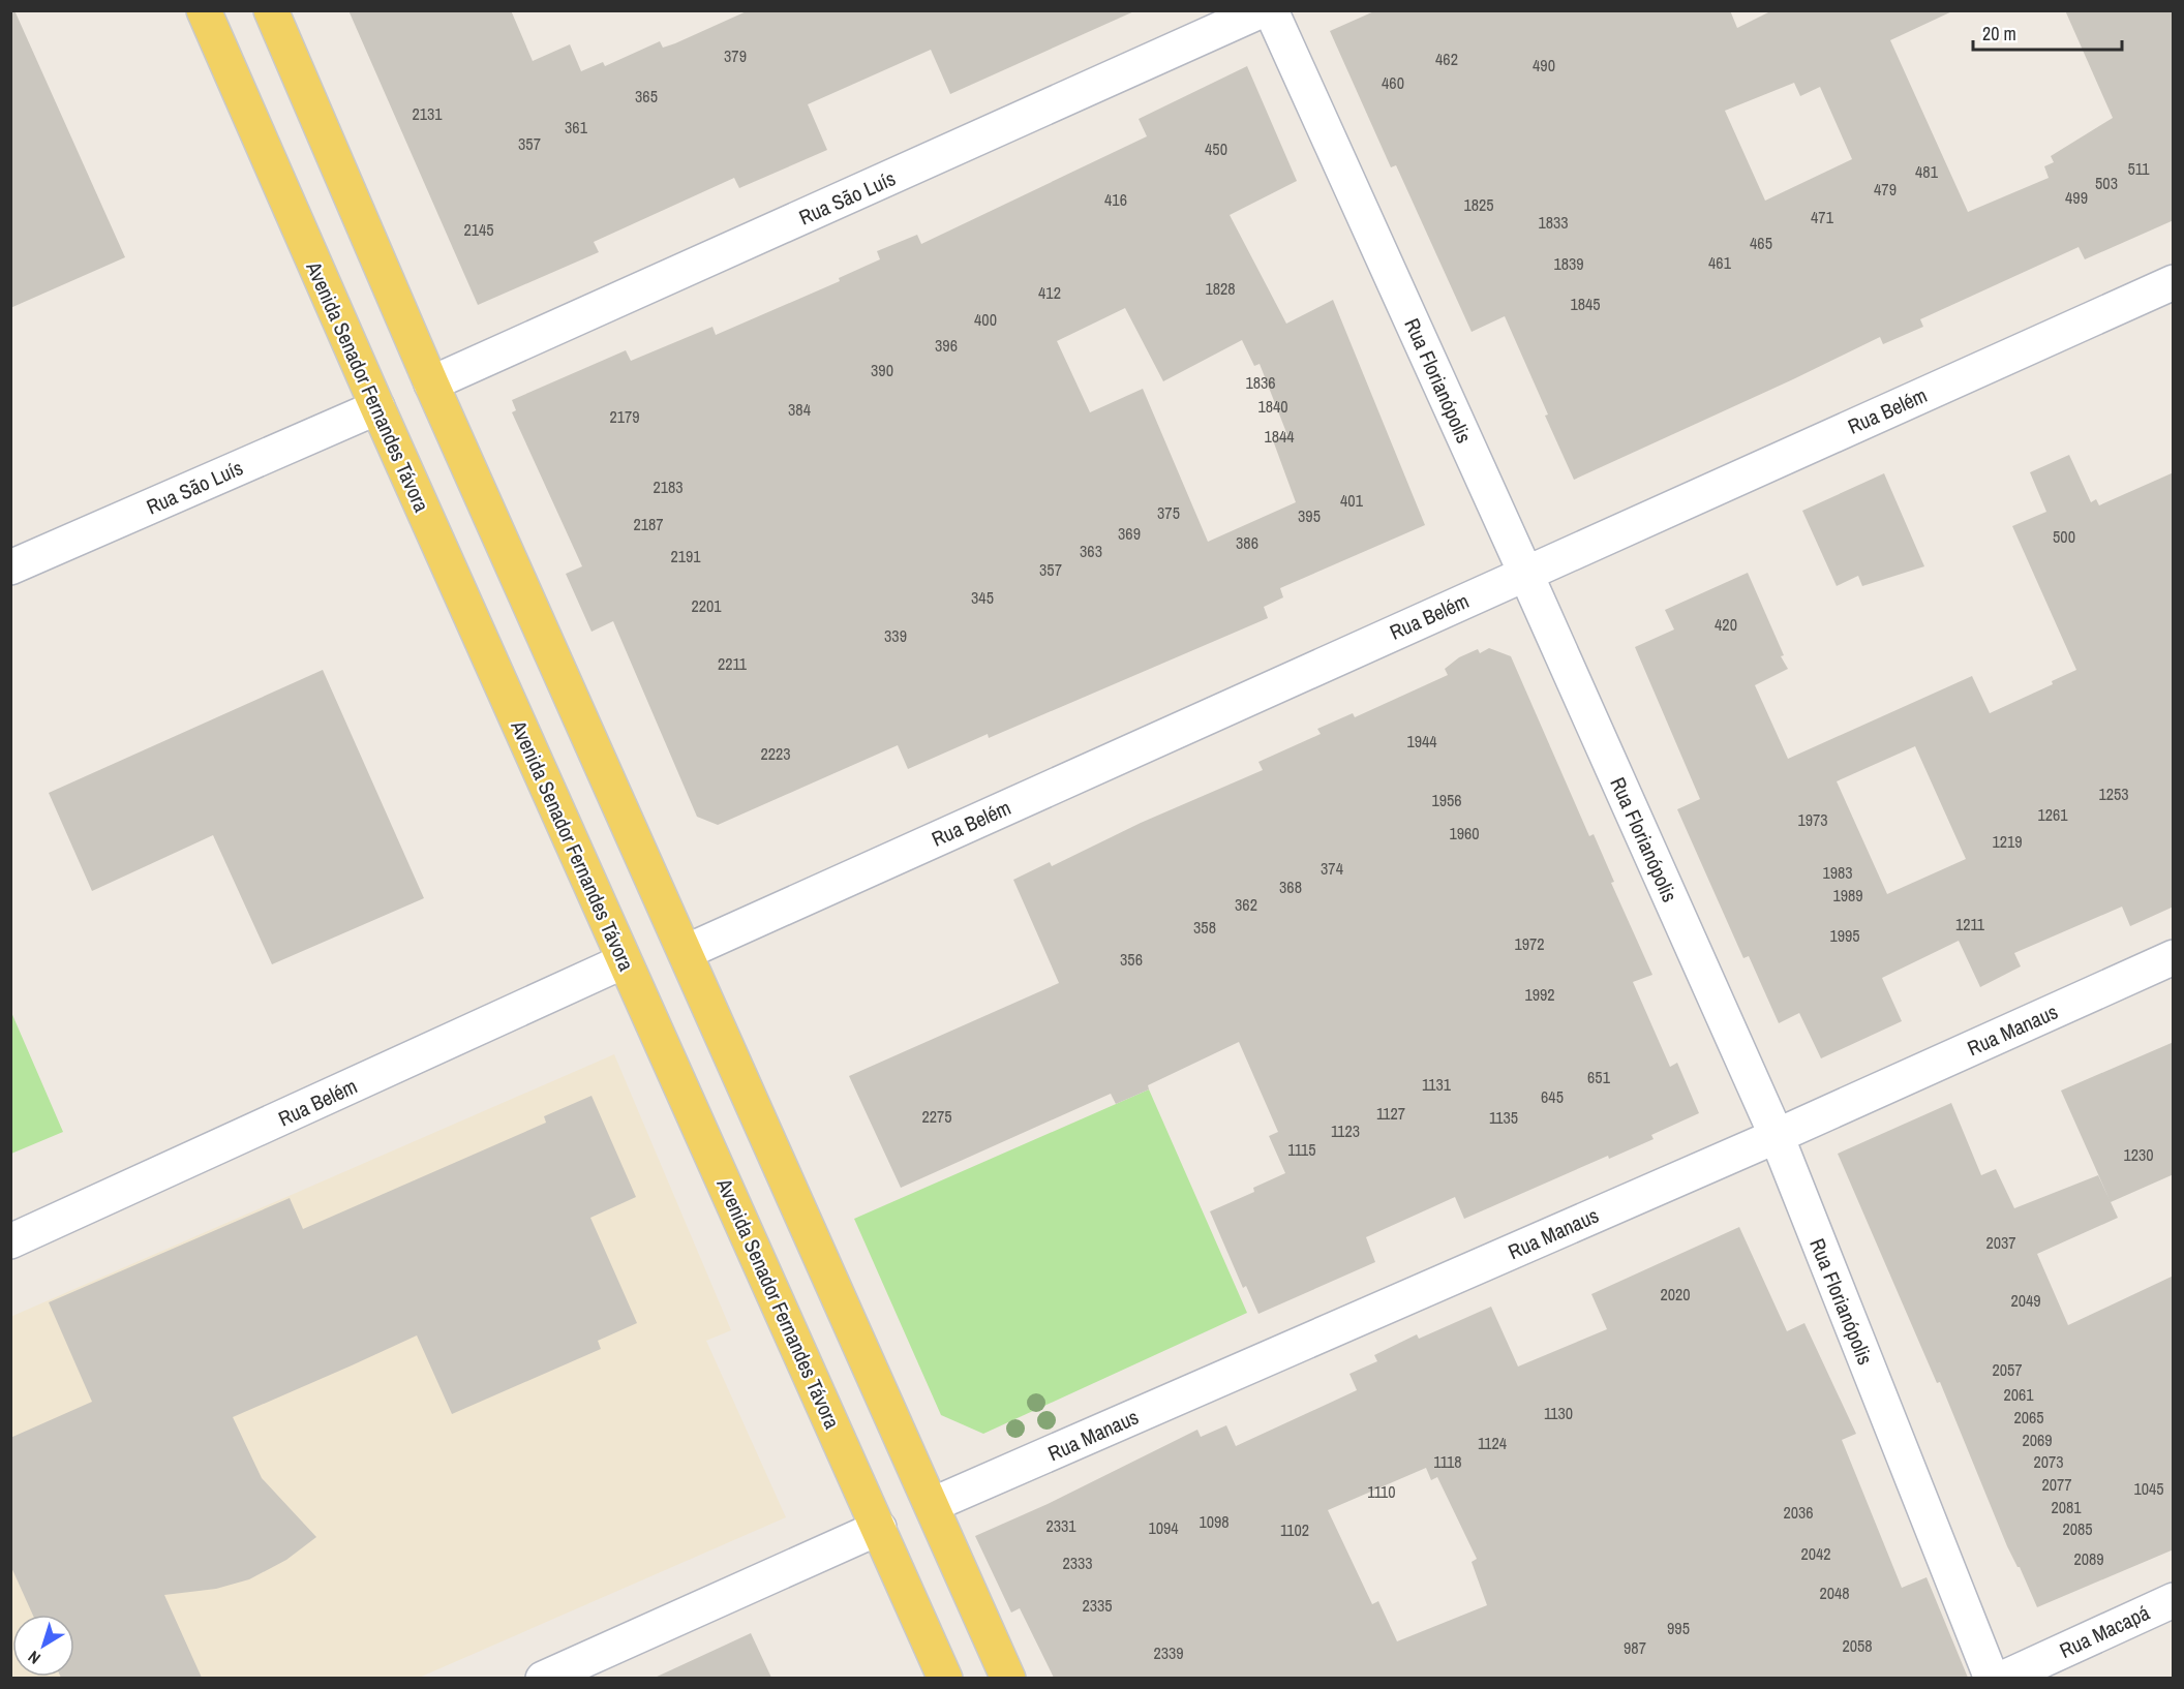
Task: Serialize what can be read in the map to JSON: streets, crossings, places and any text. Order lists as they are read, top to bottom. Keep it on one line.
{"streets":{"main road":["Avenida Senador Fernandes Távora"],"street":["Rua São Luís","Rua Florianópolis","Rua Belém","Rua Manaus","Rua Macapá"]},"crossings":[["Rua São Luís","Avenida Senador Fernandes Távora"],["Rua Florianópolis","Rua Belém"],["Rua Florianópolis","Rua Manaus"],["Avenida Senador Fernandes Távora","Rua Belém"]],"house_numbers":["379","462","490","460","365","2131","361","357","450","511","481","503","479","499","416","1825","471","1833","2145","465","461","1839","1828","412","1845","400","396","390","1836","1840","384","2179","1844","2183","401","375","395","2187","369","500","386","363","2191","357","345","2201","420","339","2211","1944","2223","1253","1956","1261","1973","1960","1219","374","1983","368","1989","362","1211","358","1995","1972","356","1992","651","1131","645","1127","2275","1135","1123","1115","1230","2037","2020","2049","2057","2061","1130","2065","2069","1124","1118","2073","2077","1045","1110","2081","2036","1098","2331","1094","2085","1102","2042","2089","2333","2048","2335","995","2058","987","2339"],"scale_bar":"20 m","north":"bottom left"}
